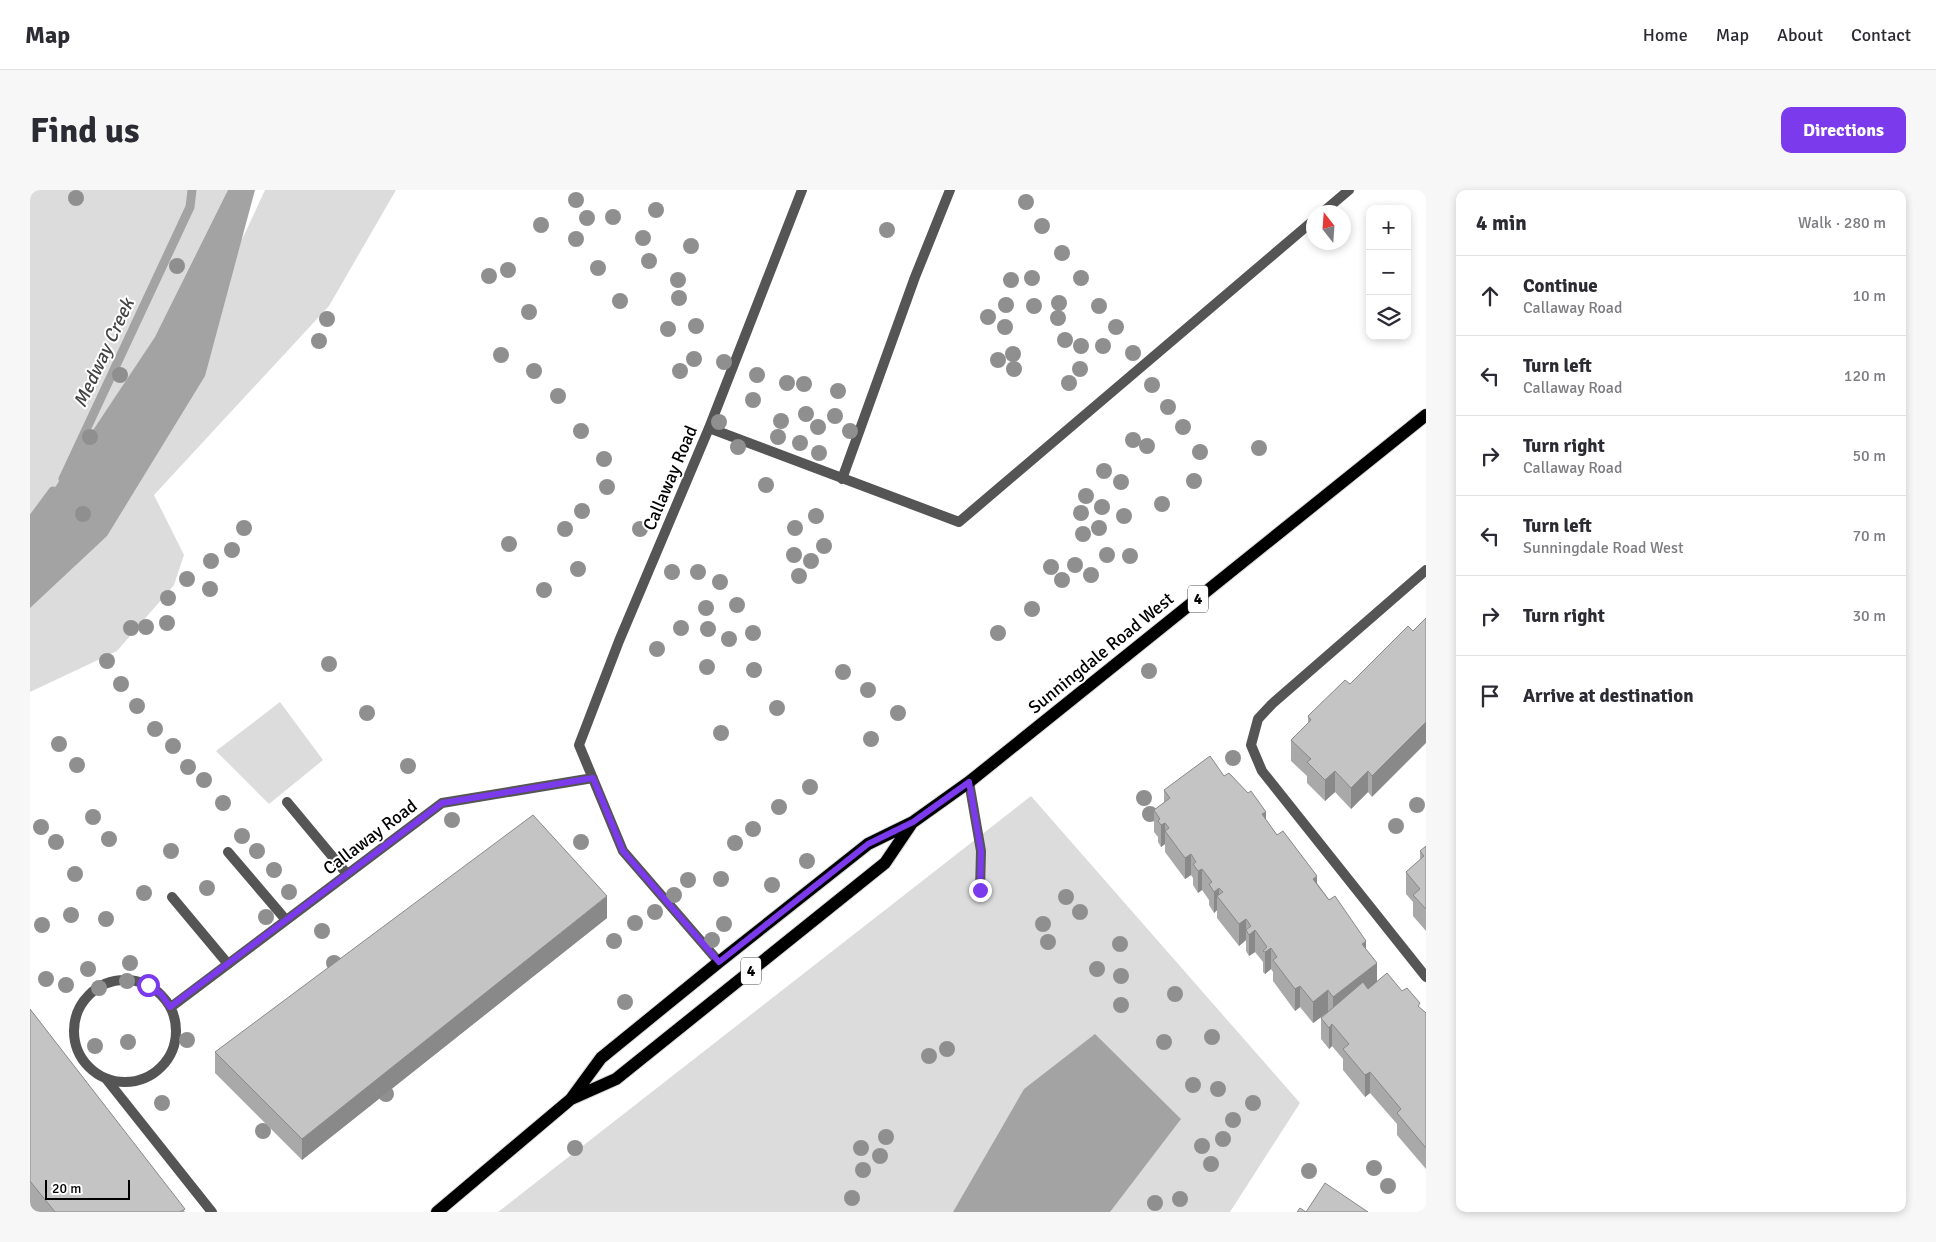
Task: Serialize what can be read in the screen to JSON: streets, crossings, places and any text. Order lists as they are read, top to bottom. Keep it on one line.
{"streets":{"main road":["4","Sunningdale Road West"],"street":["Callaway Road"]},"crossings":[["Callaway Road","Sunningdale Road West"]],"water":["Medway Creek"],"scale_bar":"20 m","north":"top","page":{"header":"Map","nav":["Home","Map","About","Contact"],"buttons":"Directions","title":"Find us","heading":["4 min","Walk · 280 m"],"map_buttons":["+","−"],"list":[["Continue","Callaway Road","10 m"],["Turn left","Callaway Road","120 m"],["Turn right","Callaway Road","50 m"],["Turn left","Sunningdale Road West","70 m"],["Turn right","30 m"],"Arrive at destination"],"scale":"20 m"}}
